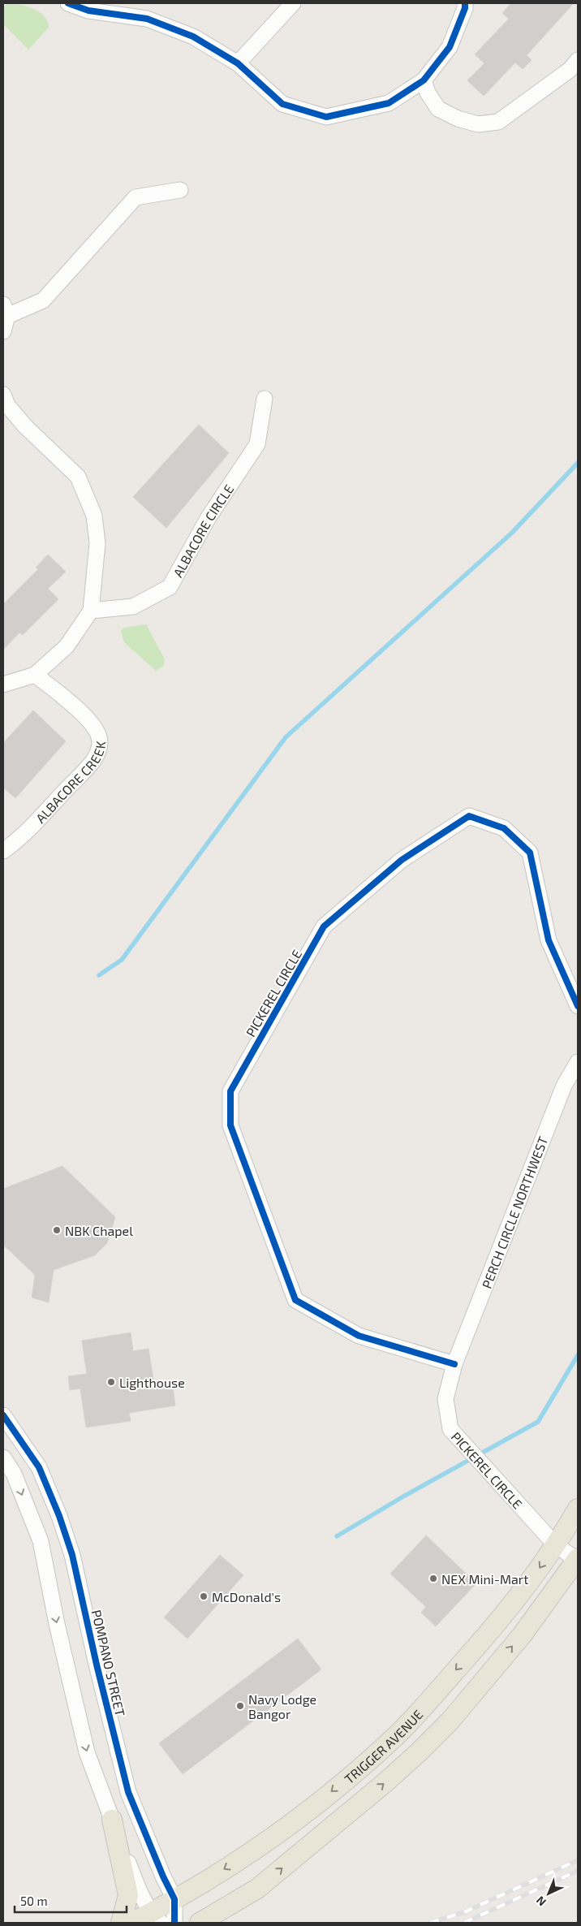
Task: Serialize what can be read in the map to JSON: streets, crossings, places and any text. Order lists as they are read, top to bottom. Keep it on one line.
{"streets":{"main road":["TRIGGER AVENUE"],"street":["ALBACORE CIRCLE","ALBACORE CREEK","PICKEREL CIRCLE","PERCH CIRCLE NORTHWEST","POMPANO STREET"]},"crossings":[["PICKEREL CIRCLE","PERCH CIRCLE NORTHWEST"],["PICKEREL CIRCLE","TRIGGER AVENUE"],["POMPANO STREET","TRIGGER AVENUE"]],"places":["NBK Chapel","Lighthouse","NEX Mini-Mart","McDonald's","Navy Lodge Bangor"],"scale_bar":"50 m","north":"bottom left"}
